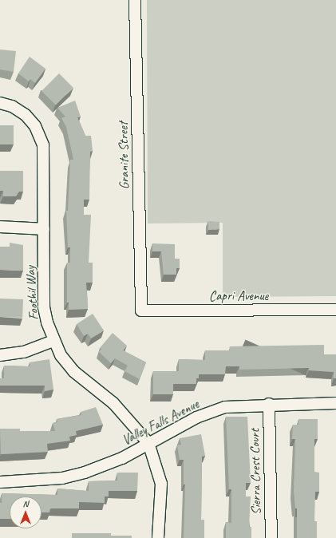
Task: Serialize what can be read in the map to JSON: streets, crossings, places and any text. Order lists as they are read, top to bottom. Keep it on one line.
{"streets":{"street":["Granite Street","Foothil Way","Capri Avenue","Valley Falls Avenue","Sierra Crest Court"]},"crossings":[["Granite Street","Capri Avenue"],["Foothil Way","Valley Falls Avenue"],["Valley Falls Avenue","Sierra Crest Court"]],"north":"top"}
